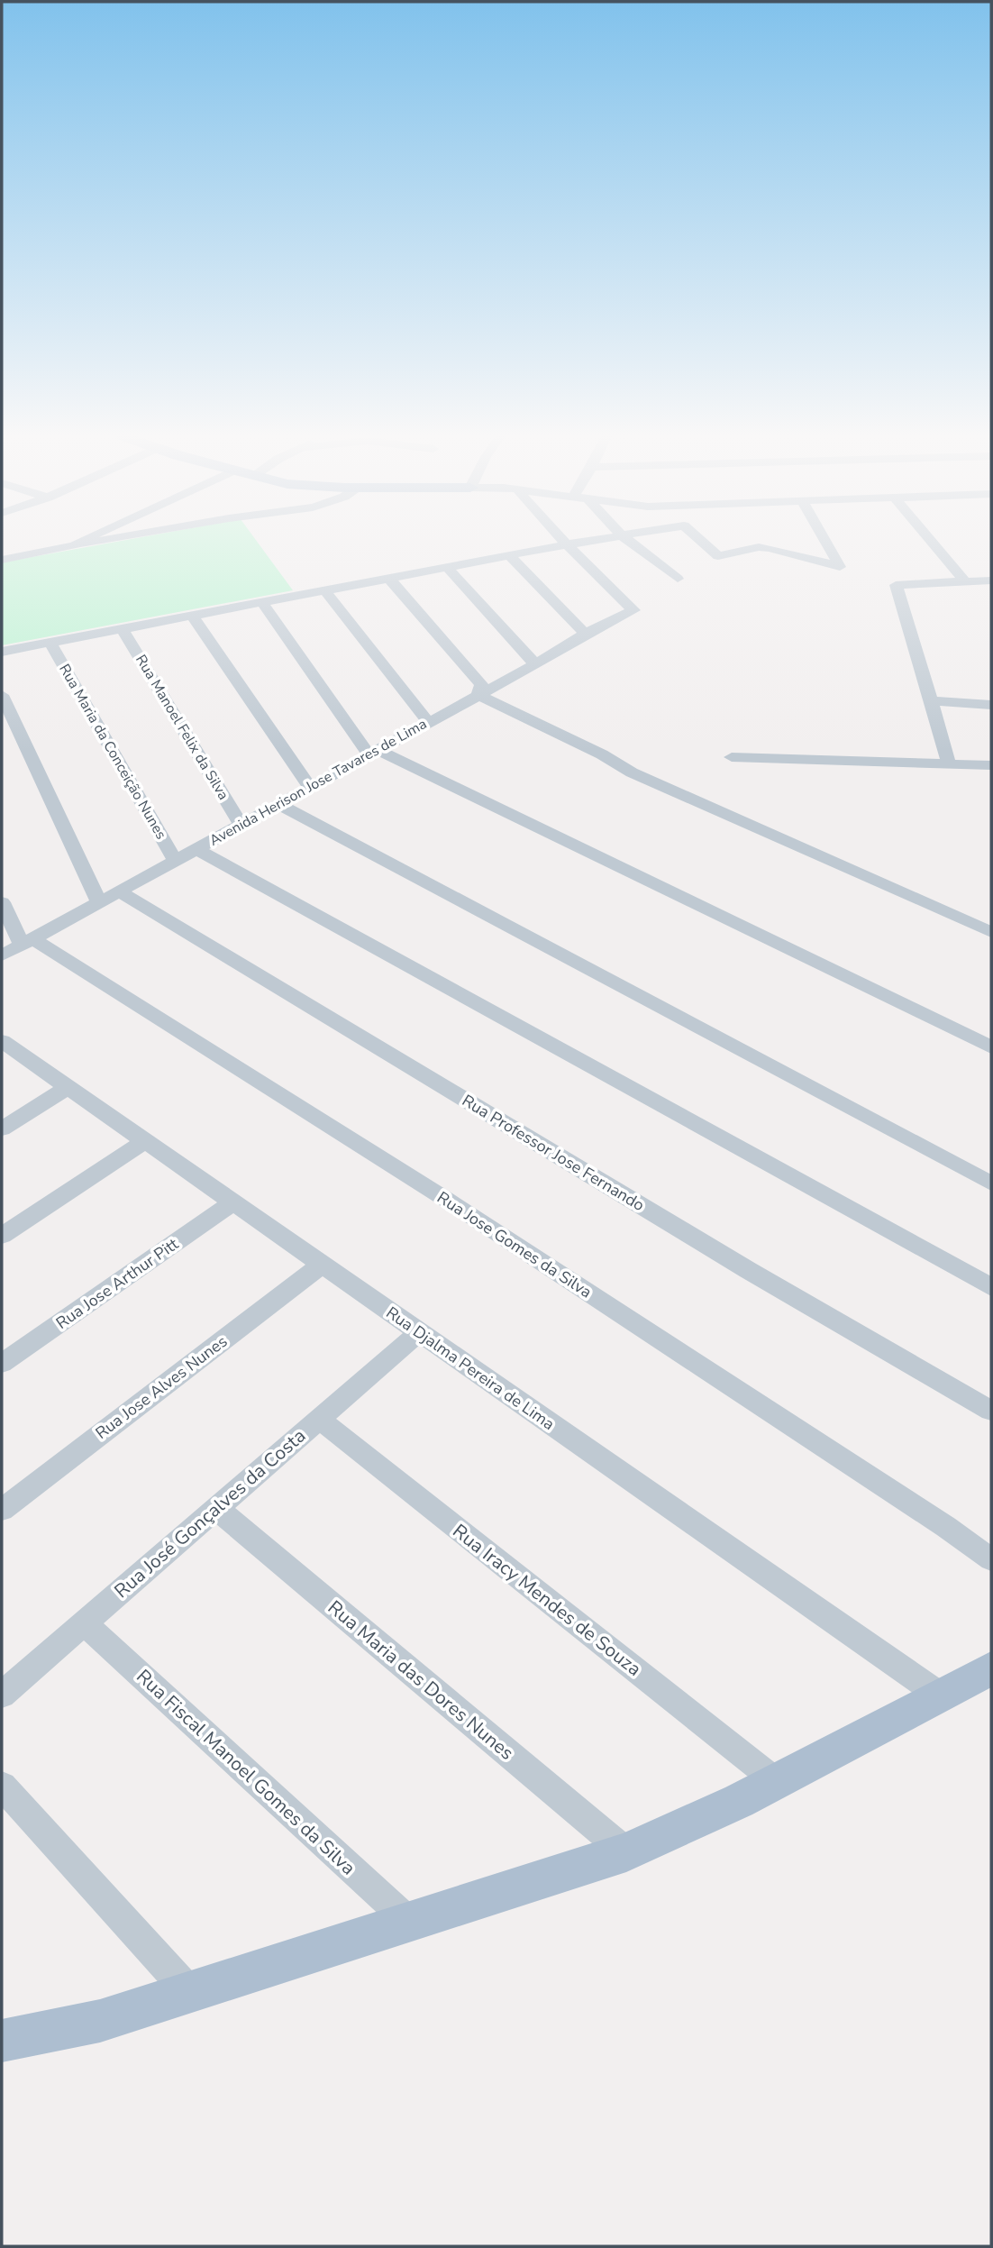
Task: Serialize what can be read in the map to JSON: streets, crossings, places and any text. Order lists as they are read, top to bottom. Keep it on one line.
{"streets":{"street":["Rua Manoel Felix da Silva","Rua Maria da Conceição Nunes","Avenida Herison Jose Tavares de Lima","Rua Professor Jose Fernando","Rua Jose Gomes da Silva","Rua Jose Arthur Pitt","Rua Djalma Pereira de Lima","Rua Jose Alves Nunes","Rua José Gonçalves da Costa","Rua Iracy Mendes de Souza","Rua Maria das Dores Nunes","Rua Fiscal Manoel Gomes da Silva"]},"crossings":[["Rua Manoel Felix da Silva","Avenida Herison Jose Tavares de Lima"],["Rua Maria da Conceição Nunes","Avenida Herison Jose Tavares de Lima"],["Avenida Herison Jose Tavares de Lima","Rua Professor Jose Fernando"],["Avenida Herison Jose Tavares de Lima","Rua Jose Gomes da Silva"],["Rua Jose Arthur Pitt","Rua Djalma Pereira de Lima"],["Rua Djalma Pereira de Lima","Rua Jose Alves Nunes"],["Rua Djalma Pereira de Lima","Rua José Gonçalves da Costa"],["Rua José Gonçalves da Costa","Rua Iracy Mendes de Souza"],["Rua José Gonçalves da Costa","Rua Maria das Dores Nunes"],["Rua José Gonçalves da Costa","Rua Fiscal Manoel Gomes da Silva"]]}
